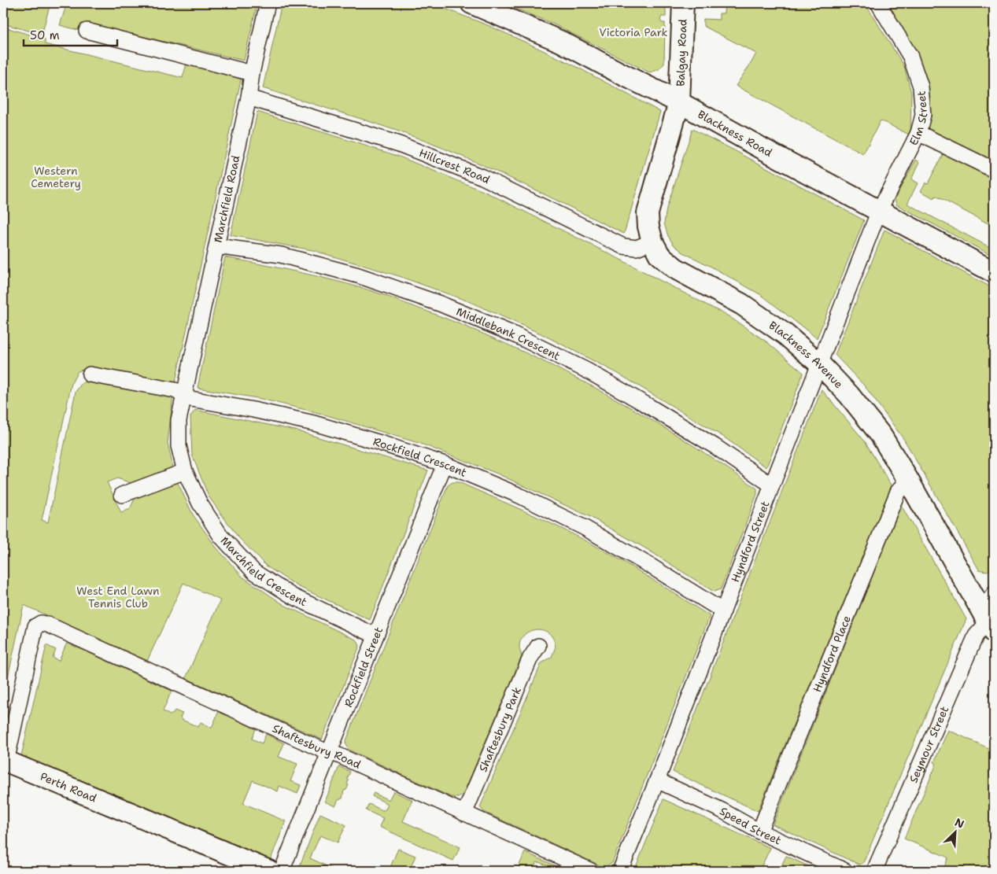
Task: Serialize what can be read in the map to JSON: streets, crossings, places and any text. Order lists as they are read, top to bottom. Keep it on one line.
{"streets":{"street":["Balgay Road","Elm Street","Blackness Road","Hillcrest Road","Marchfield Road","Middlebank Crescent","Blackness Avenue","Rockfield Crescent","Hyndford Street","Marchfield Crescent","Hyndford Place","Rockfield Street","Shaftesbury Park","Seymour Street","Shaftesbury Road","Perth Road","Speed Street"]},"crossings":[["Balgay Road","Blackness Road"],["Balgay Road","Blackness Avenue"],["Elm Street","Blackness Road"],["Elm Street","Hyndford Street"],["Blackness Road","Blackness Avenue"],["Blackness Road","Hyndford Street"],["Hillcrest Road","Marchfield Road"],["Hillcrest Road","Blackness Avenue"],["Marchfield Road","Middlebank Crescent"],["Marchfield Road","Rockfield Crescent"],["Marchfield Road","Marchfield Crescent"],["Middlebank Crescent","Hyndford Street"],["Blackness Avenue","Hyndford Street"],["Blackness Avenue","Hyndford Place"],["Blackness Avenue","Seymour Street"],["Rockfield Crescent","Hyndford Street"],["Rockfield Crescent","Marchfield Crescent"],["Rockfield Crescent","Rockfield Street"],["Hyndford Street","Speed Street"],["Marchfield Crescent","Rockfield Street"],["Hyndford Place","Speed Street"],["Rockfield Street","Shaftesbury Road"],["Shaftesbury Park","Shaftesbury Road"],["Shaftesbury Road","Perth Road"]],"parks":["Victoria Park","Western Cemetery","West End Lawn Tennis Club"],"scale_bar":"50 m","north":"top right"}
